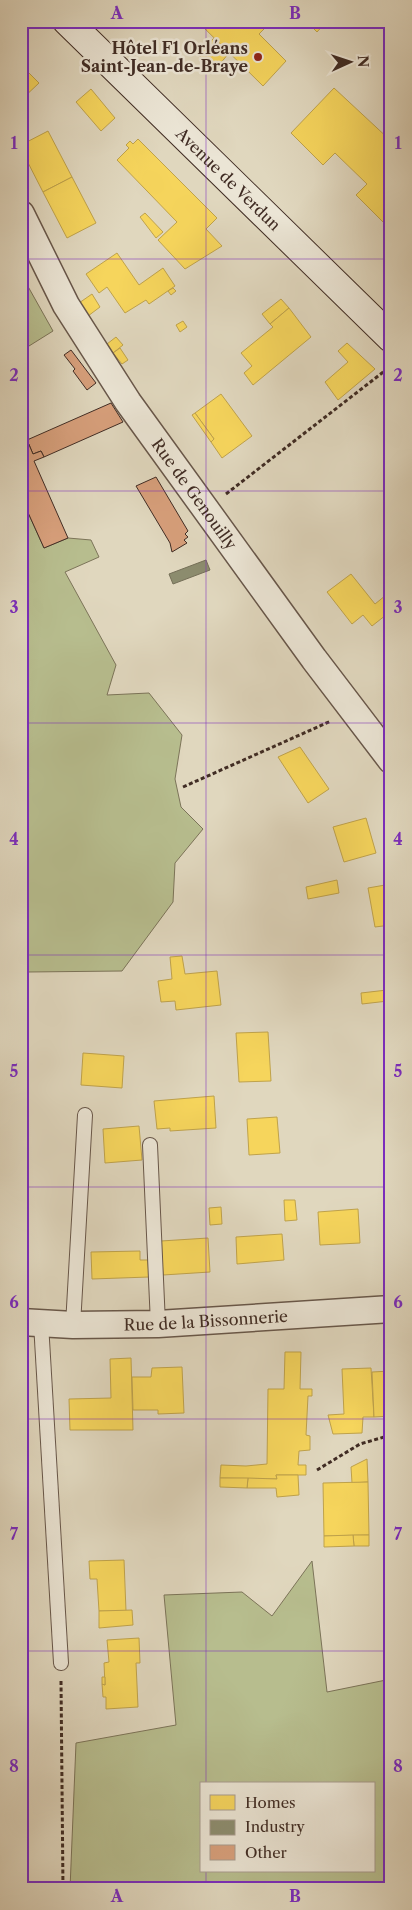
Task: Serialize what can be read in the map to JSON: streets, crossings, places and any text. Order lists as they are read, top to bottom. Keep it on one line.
{"streets":{"main road":["Avenue de Verdun"],"street":["Rue de Genouilly","Rue de la Bissonnerie"]},"places":["Hôtel F1 Orléans Saint-Jean-de-Braye"],"legend":["Homes","Industry","Other"],"north":"right","grid":{"columns":["A","B"],"rows":["1","2","3","4","5","6","7","8"]}}
